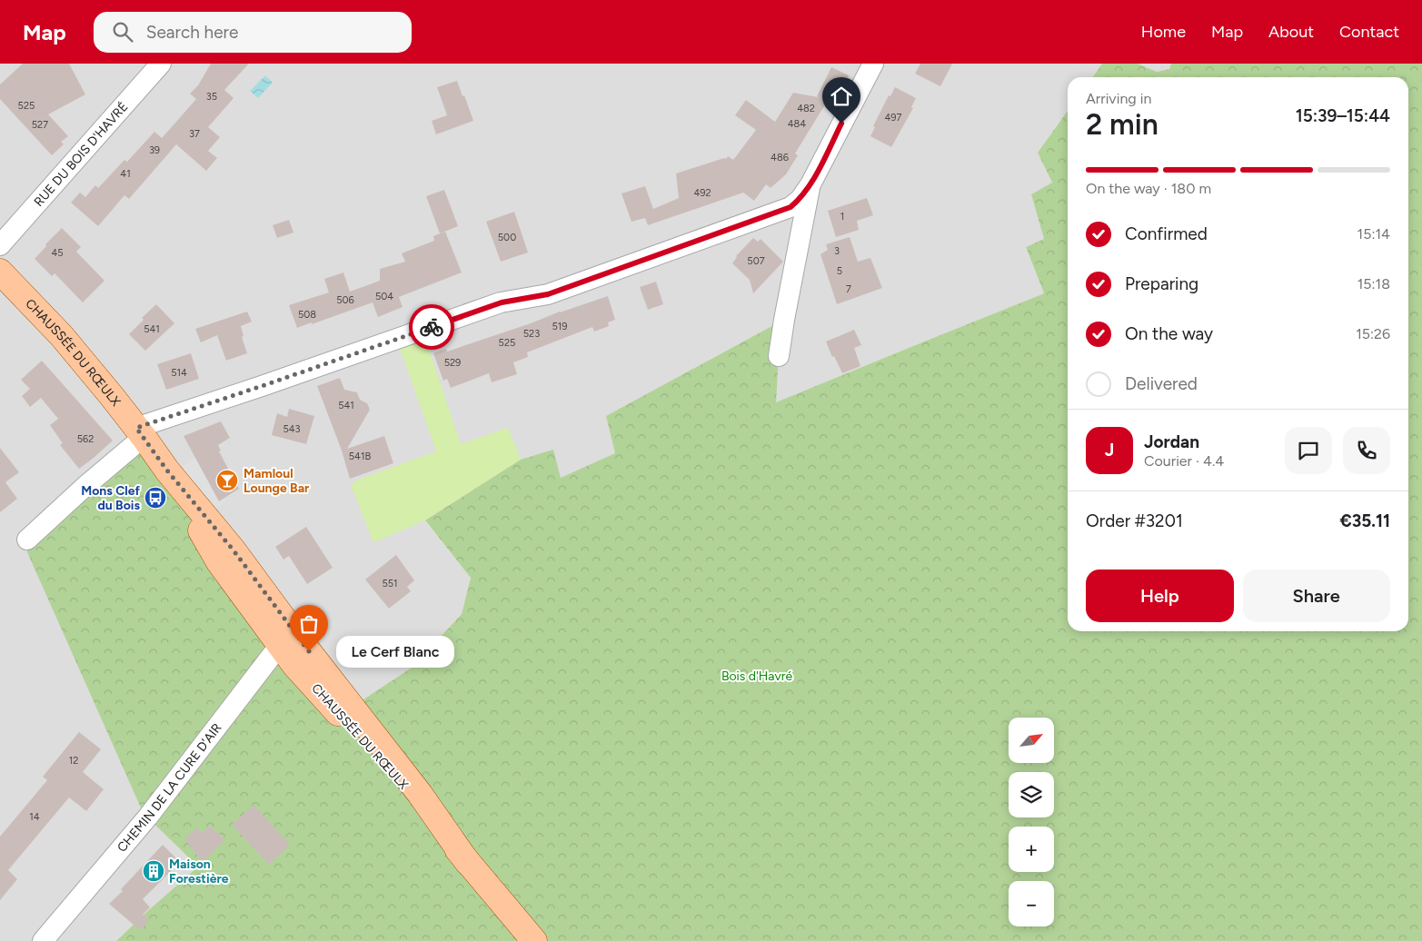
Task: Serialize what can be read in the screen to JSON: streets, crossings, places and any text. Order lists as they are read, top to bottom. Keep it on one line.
{"streets":{"main road":["CHAUSSÉE DU RŒULX"],"street":["RUE DU BOIS D'HAVRÉ","CHEMIN DE LA CURE D'AIR"]},"crossings":[["CHAUSSÉE DU RŒULX","CHEMIN DE LA CURE D'AIR"]],"parks":["Bois d'Havré"],"places":{"bar":["Mamloul Lounge Bar"],"bus stop":["Mons Clef du Bois"],"other":["Le Cerf Blanc"],"building":["Maison Forestière"]},"house_numbers":["35","525","482","497","484","527","37","39","486","41","492","1","500","3","45","507","5","7","504","506","508","519","541","523","525","529","514","541","543","562","541B","551","12","14"],"north":"top right","page":{"header":"Map","search":"Search here","nav":["Home","Map","About","Contact"],"heading":["2 min","Arriving in","15:39–15:44"],"panel":["Jordan","Courier · 4.4","Order #3201","€35.11"],"bar":"On the way · 180 m","list":[["Confirmed","15:14"],["Preparing","15:18"],["On the way","15:26"],"Delivered"],"round":"J","buttons":["Help","Share"],"bubble":"Le Cerf Blanc","map_buttons":["+","−"]}}
